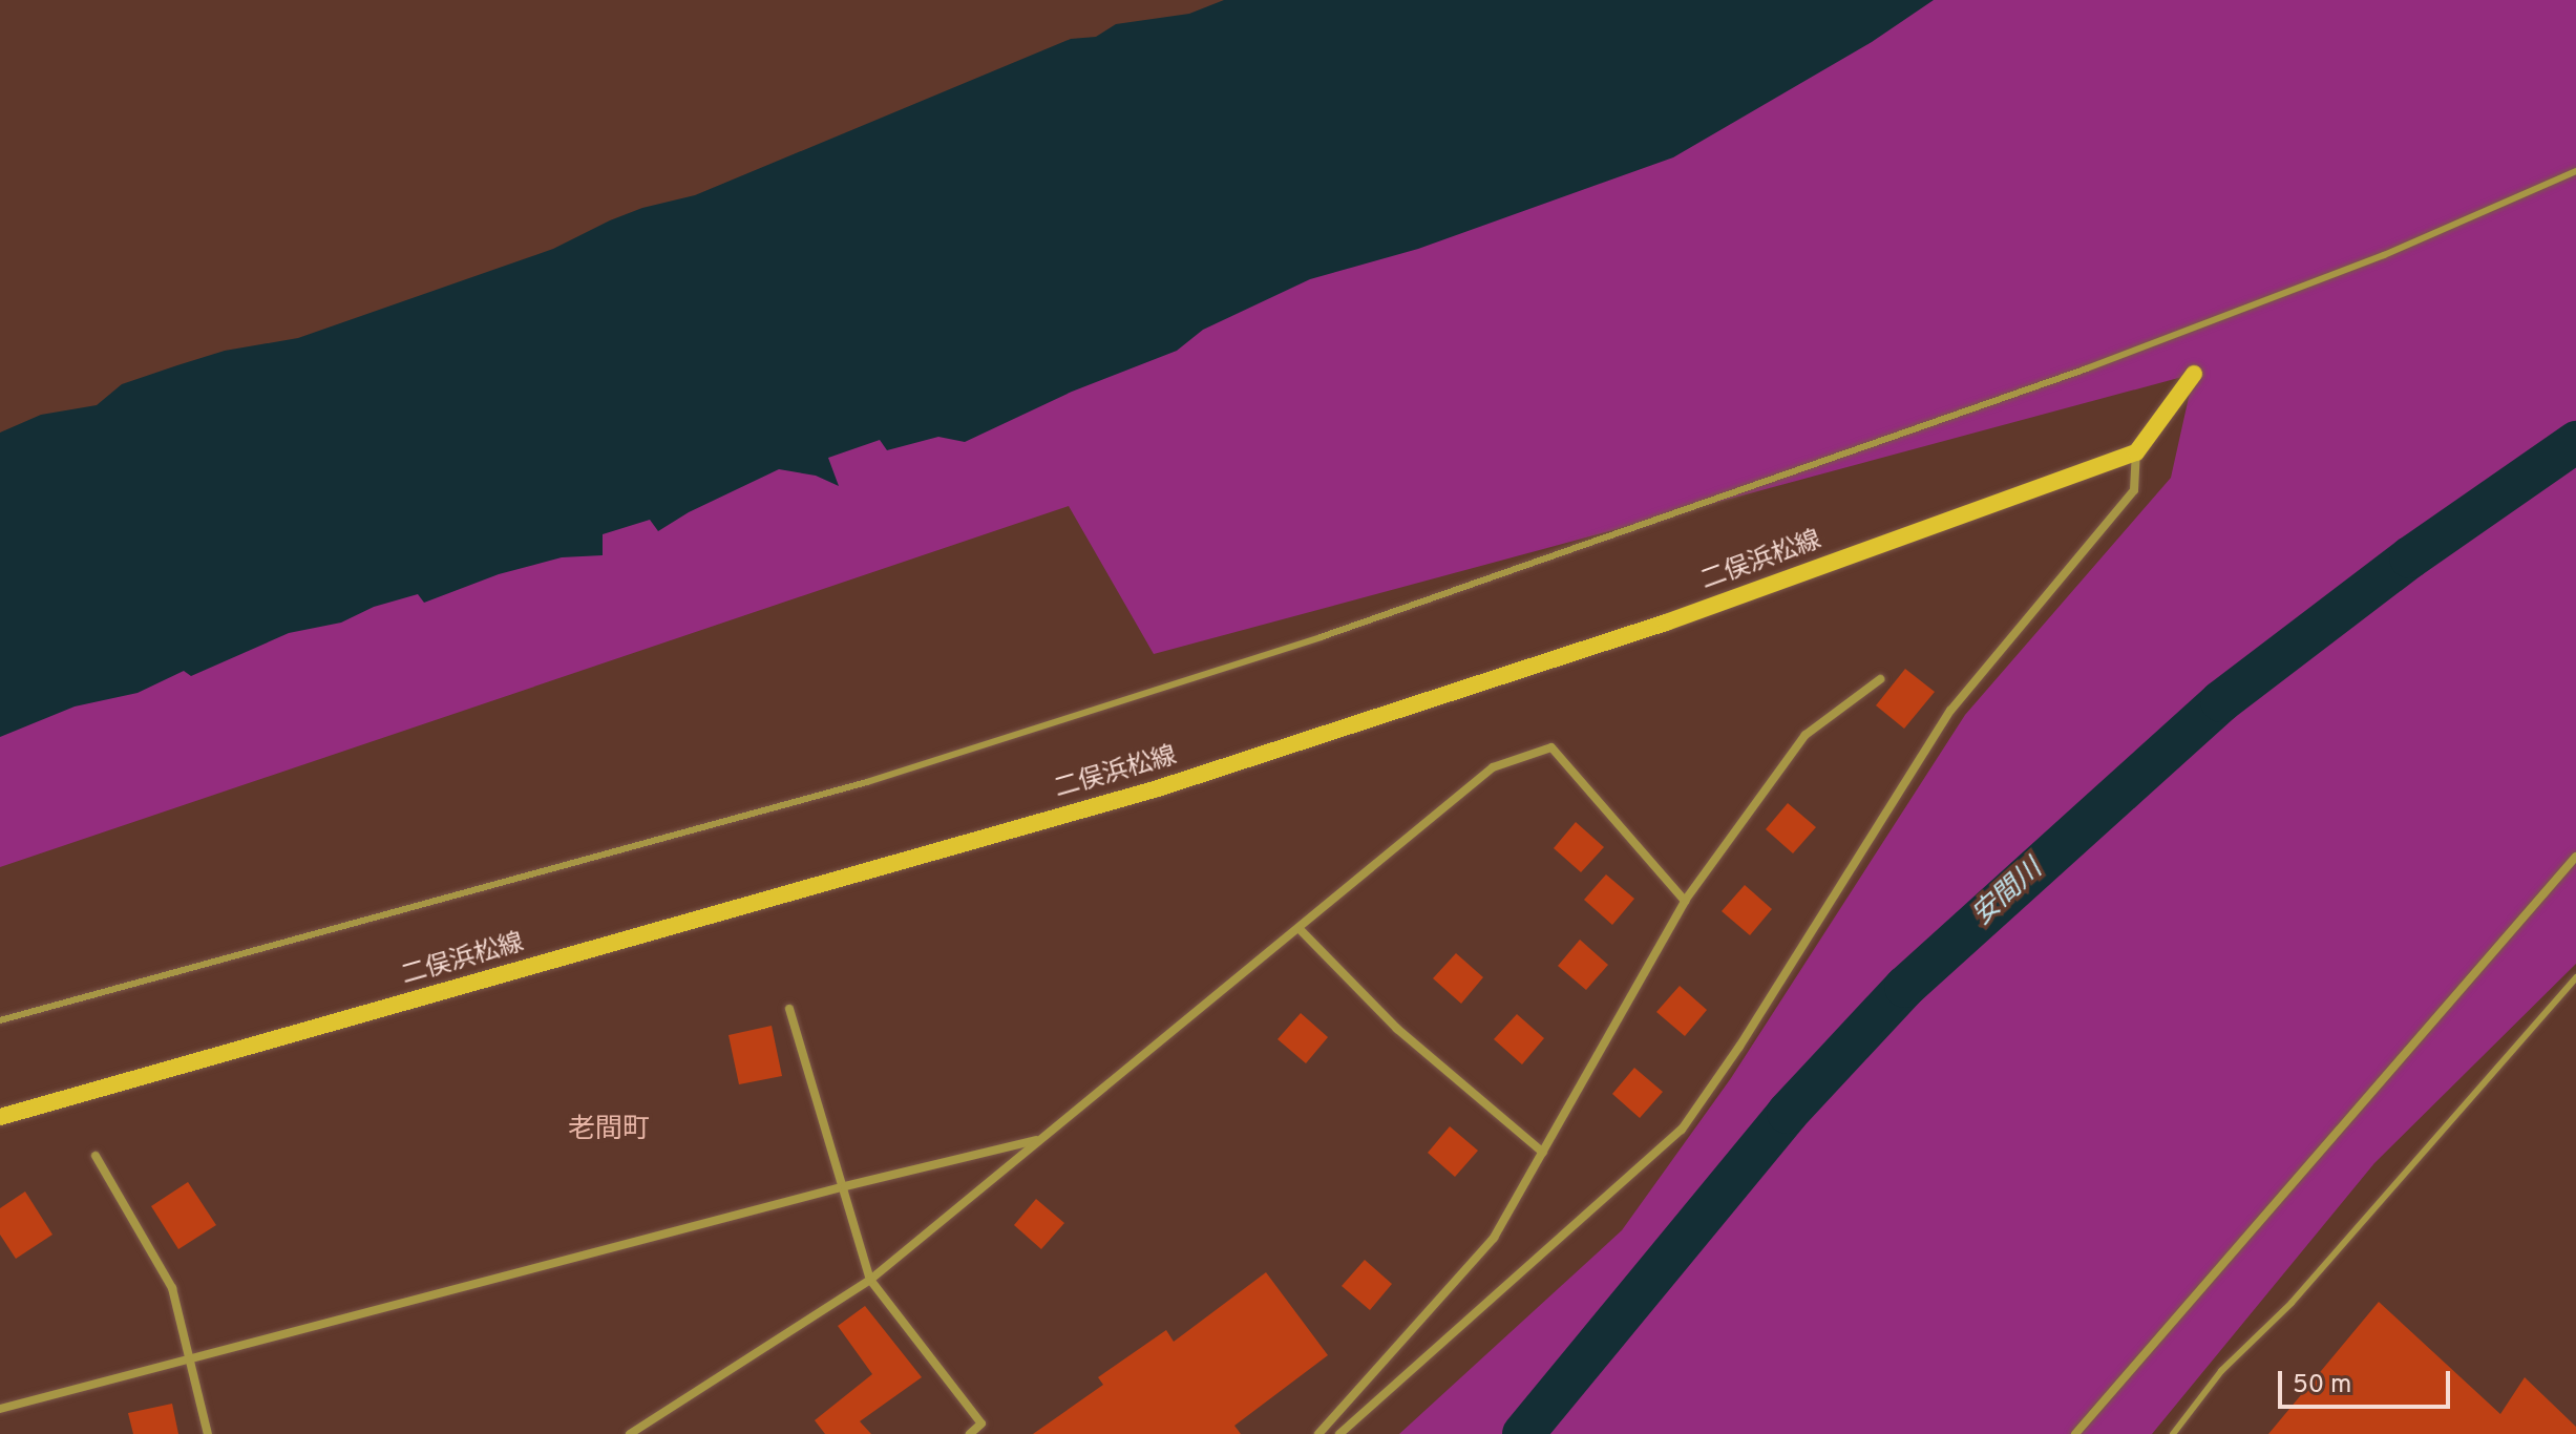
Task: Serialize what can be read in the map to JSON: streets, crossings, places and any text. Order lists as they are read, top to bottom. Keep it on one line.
{"streets":{"main road":["二俣浜松線"]},"districts":["老間町"],"water":["安間川"],"scale_bar":"50 m"}
